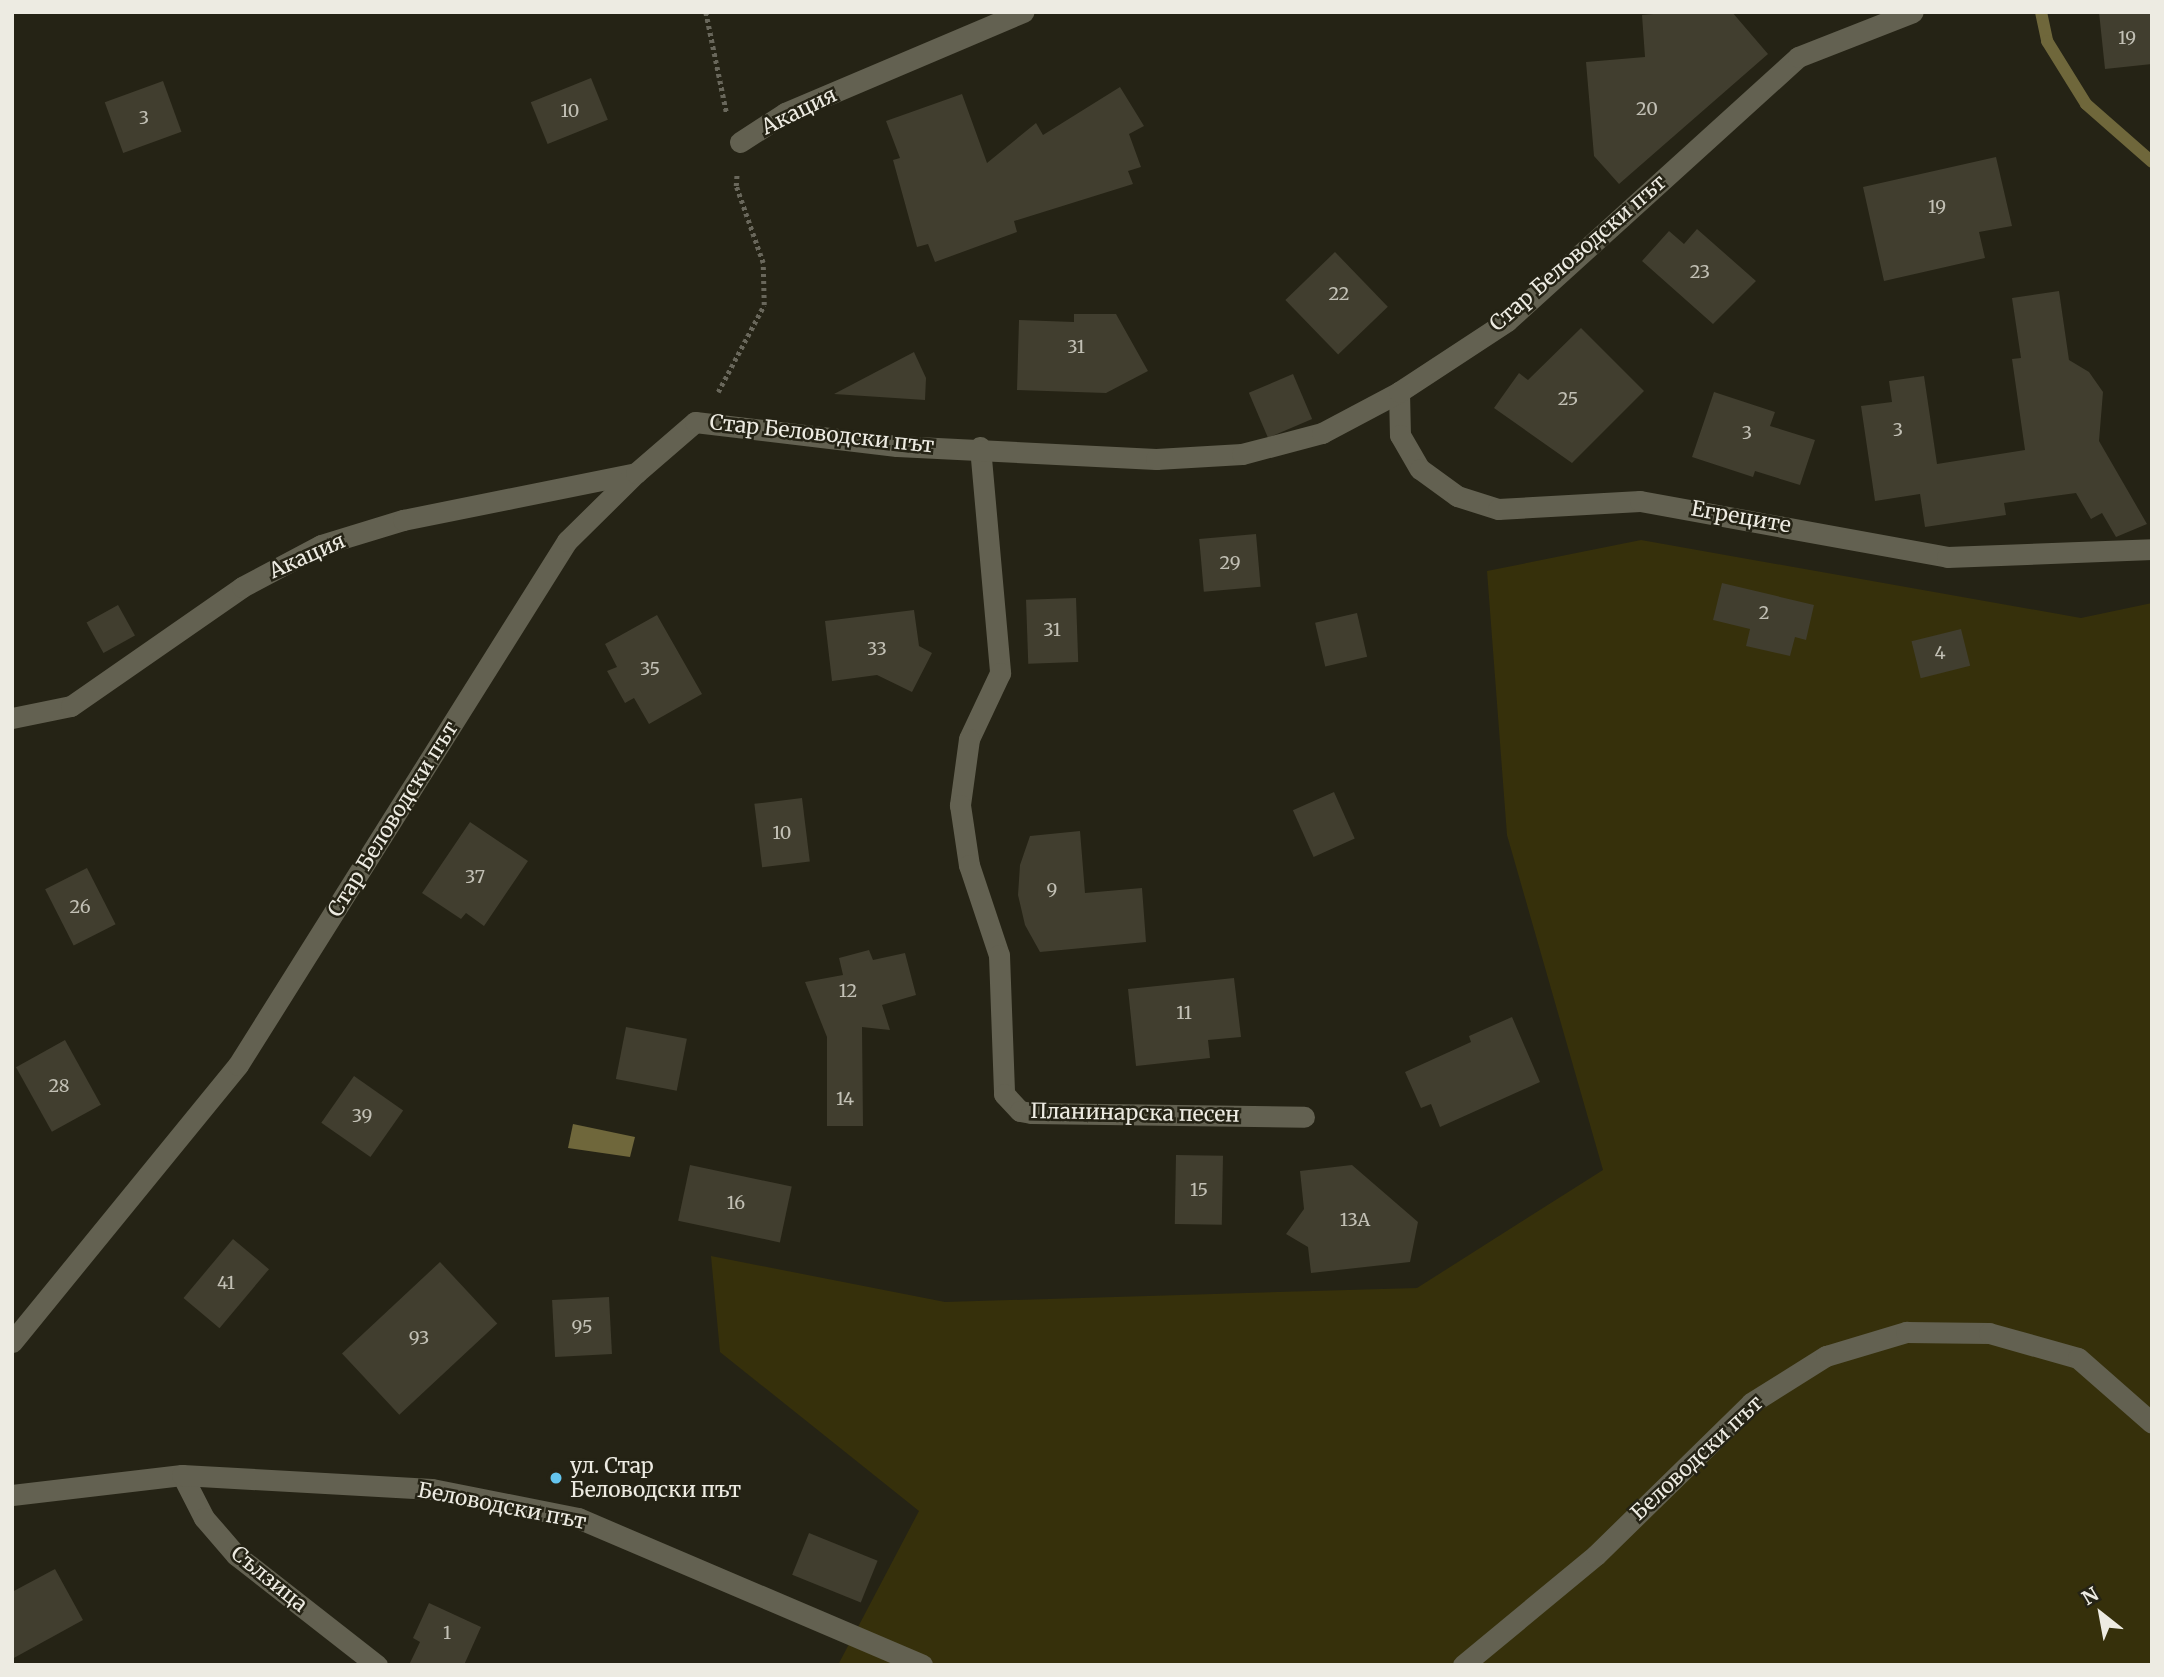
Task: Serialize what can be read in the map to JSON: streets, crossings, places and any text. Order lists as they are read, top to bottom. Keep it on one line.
{"streets":{"street":["Акация","Стар Беловодски път","Егреците","Планинарска песен","Беловодски път","Сълзица"]},"crossings":[["Акация","Стар Беловодски път"],["Стар Беловодски път","Егреците"],["Стар Беловодски път","Планинарска песен"],["Беловодски път","Сълзица"]],"places":["ул. Стар Беловодски път"],"house_numbers":["19","20","10","3","19","23","22","31","25","3","3","29","2","31","33","4","35","10","37","9","26","12","11","28","14","39","15","16","13А","41","95","93","1"],"north":"top left"}
